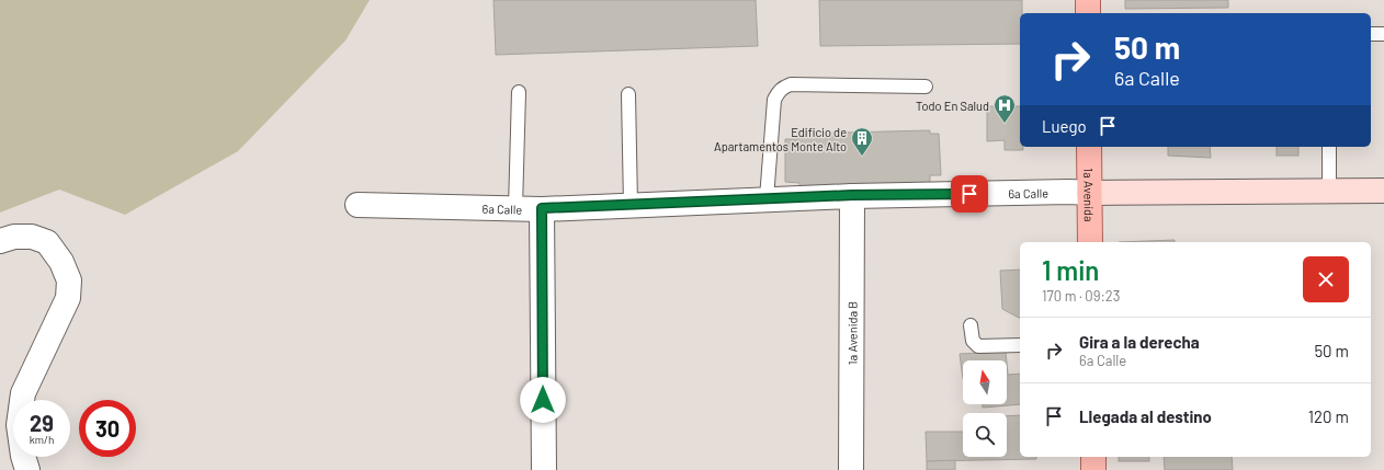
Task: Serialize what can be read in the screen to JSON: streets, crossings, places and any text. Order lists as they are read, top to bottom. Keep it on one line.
{"streets":{"main road":["1a Avenida"],"street":["6a Calle","1a Avenida B"]},"crossings":[["6a Calle","1a Avenida"],["6a Calle","1a Avenida B"]],"places":{"hospital":["Todo En Salud"],"building":["Edificio de Apartamentos Monte Alto"]},"north":"top","page":{"turn":["50 m","6a Calle"],"then":"Luego","heading":["1 min","170 m · 09:23"],"list":[{"name":"Gira a la derecha","note":"6a Calle","value":"50 m"},{"name":"Llegada al destino","value":"120 m"}],"speed":"29 km/h","limit":"30"}}
